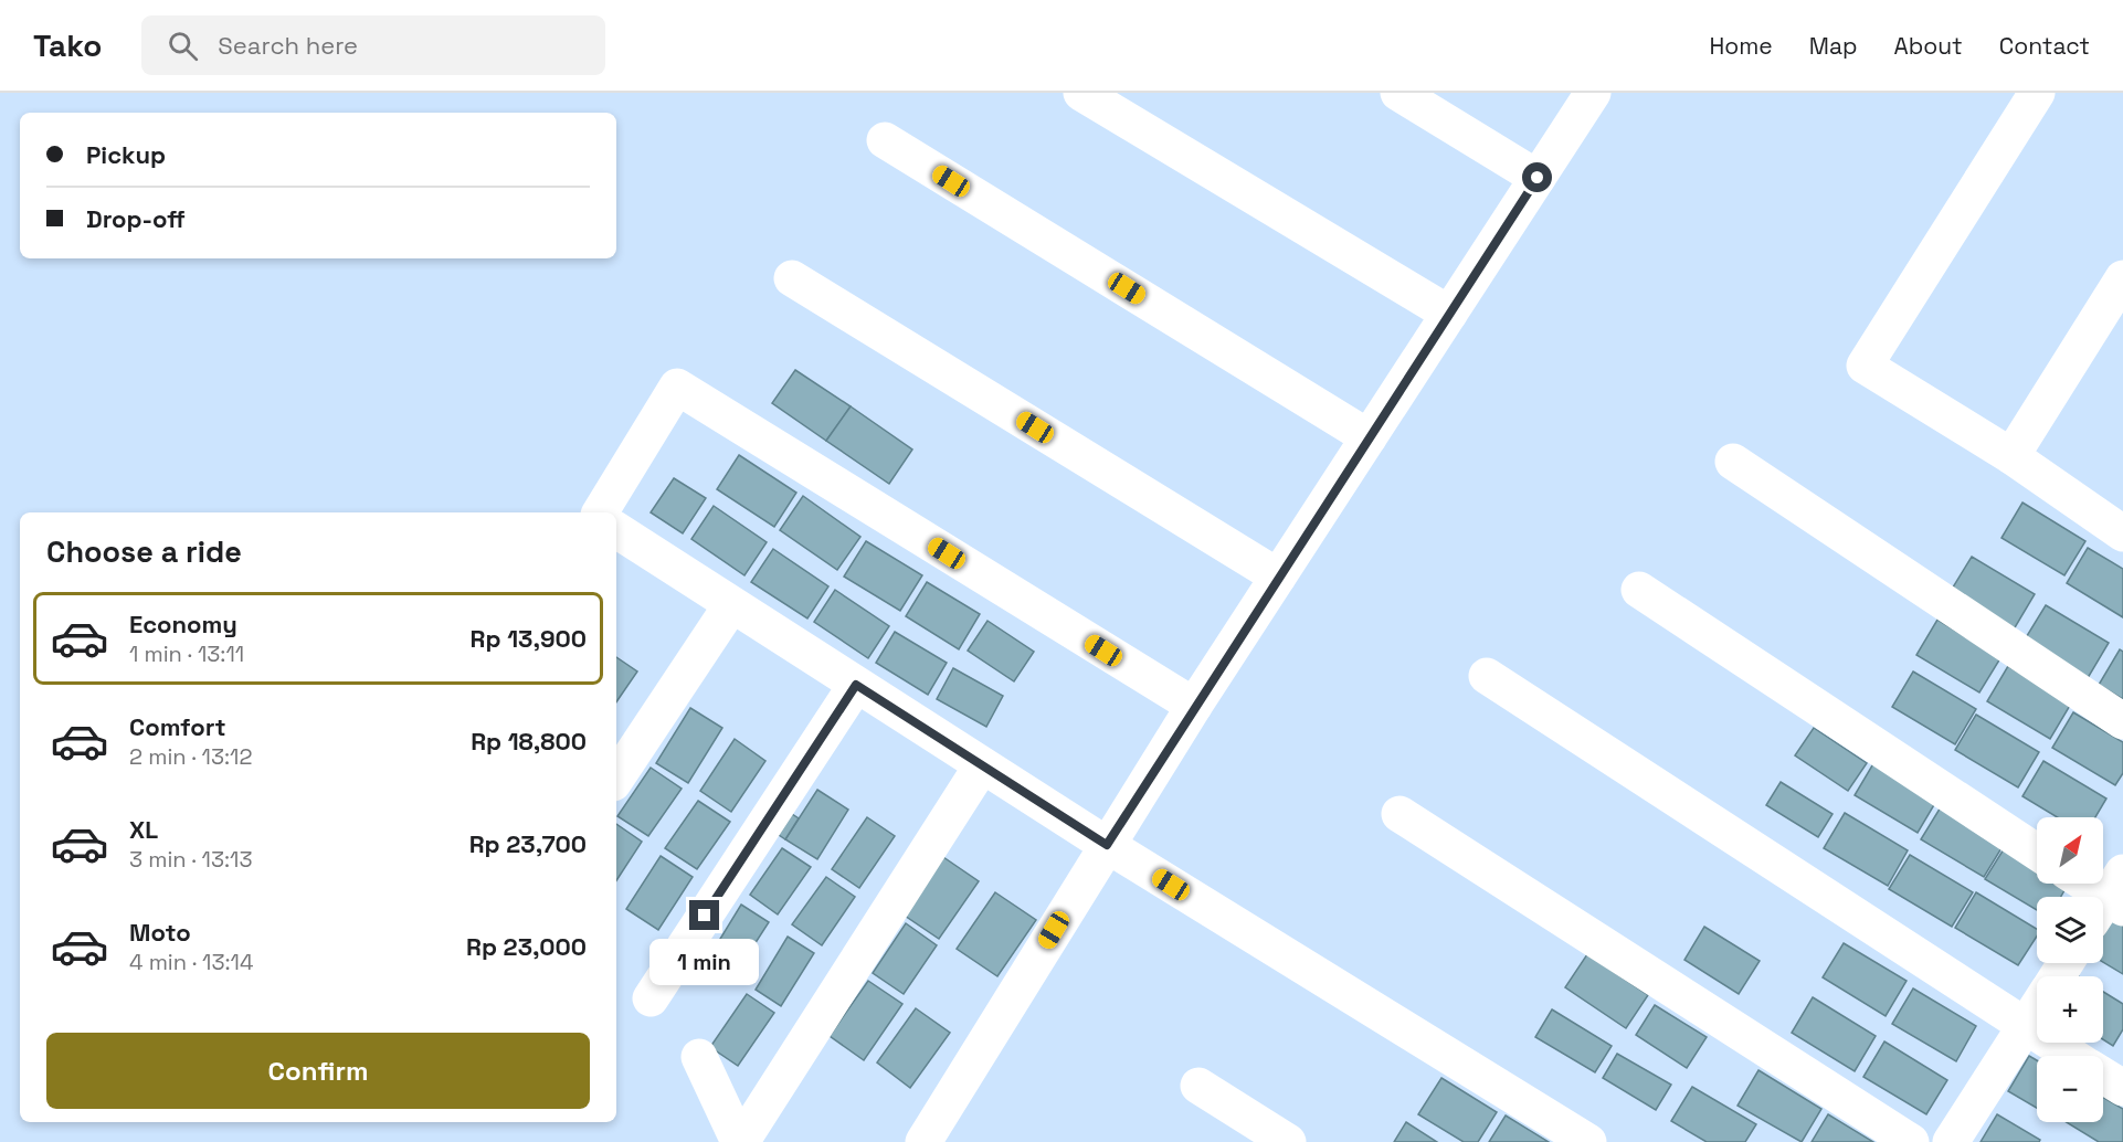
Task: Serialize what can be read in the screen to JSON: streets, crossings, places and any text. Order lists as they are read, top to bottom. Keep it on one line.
{"north":"top right","page":{"header":"Tako","search":"Search here","nav":["Home","Map","About","Contact"],"banner":["Pickup","Drop-off"],"heading":"Choose a ride","list":[{"name":"Economy","note":"1 min · 13:11","value":"Rp 13,900"},{"name":"Comfort","note":"2 min · 13:12","value":"Rp 18,800"},{"name":"XL","note":"3 min · 13:13","value":"Rp 23,700"},{"name":"Moto","note":"4 min · 13:14","value":"Rp 23,000"}],"map_buttons":["+","−"],"bubble":"1 min","buttons":"Confirm"}}
